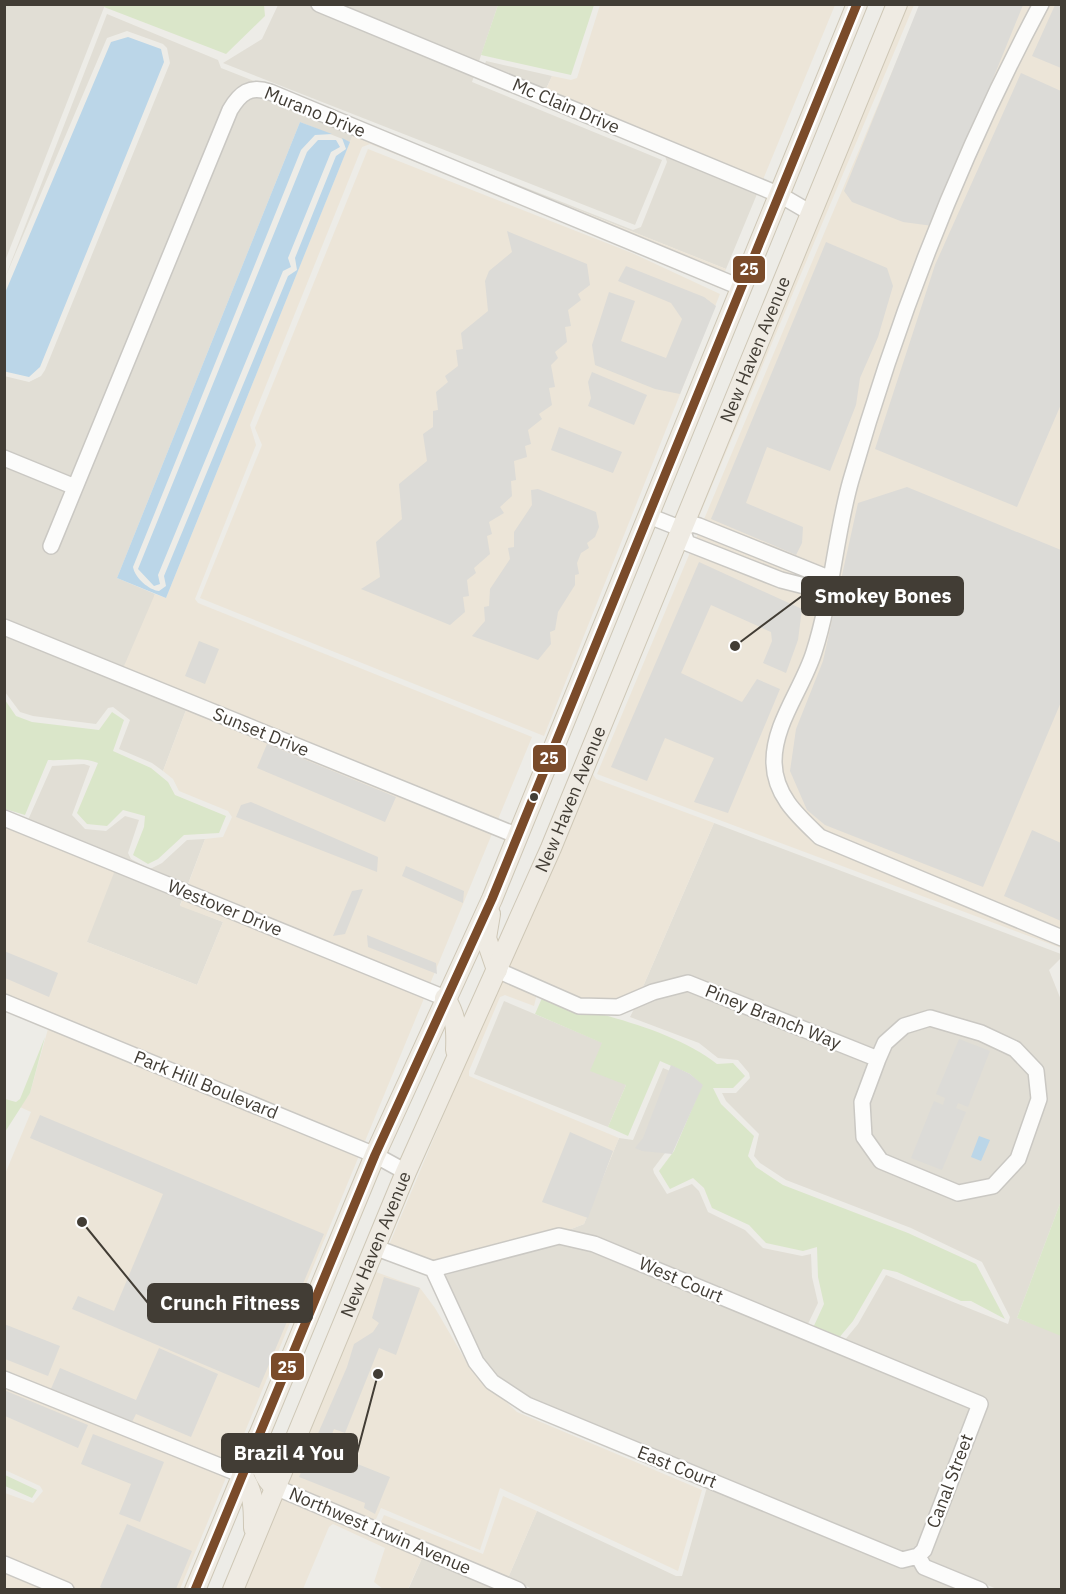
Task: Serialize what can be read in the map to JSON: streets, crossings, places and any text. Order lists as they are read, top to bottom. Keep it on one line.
{"streets":{"main road":["New Haven Avenue"],"street":["Mc Clain Drive","Murano Drive","Sunset Drive","Westover Drive","Piney Branch Way","Park Hill Boulevard","West Court","East Court","Canal Street","Northwest Irwin Avenue"]},"crossings":[["Mc Clain Drive","New Haven Avenue"],["Murano Drive","New Haven Avenue"],["New Haven Avenue","Sunset Drive"],["New Haven Avenue","Westover Drive"],["New Haven Avenue","Piney Branch Way"],["New Haven Avenue","Park Hill Boulevard"],["New Haven Avenue","Northwest Irwin Avenue"],["West Court","East Court"],["West Court","Canal Street"],["East Court","Canal Street"]],"places":["Smokey Bones","Crunch Fitness","Brazil 4 You"],"lines":["transit line 25"]}
